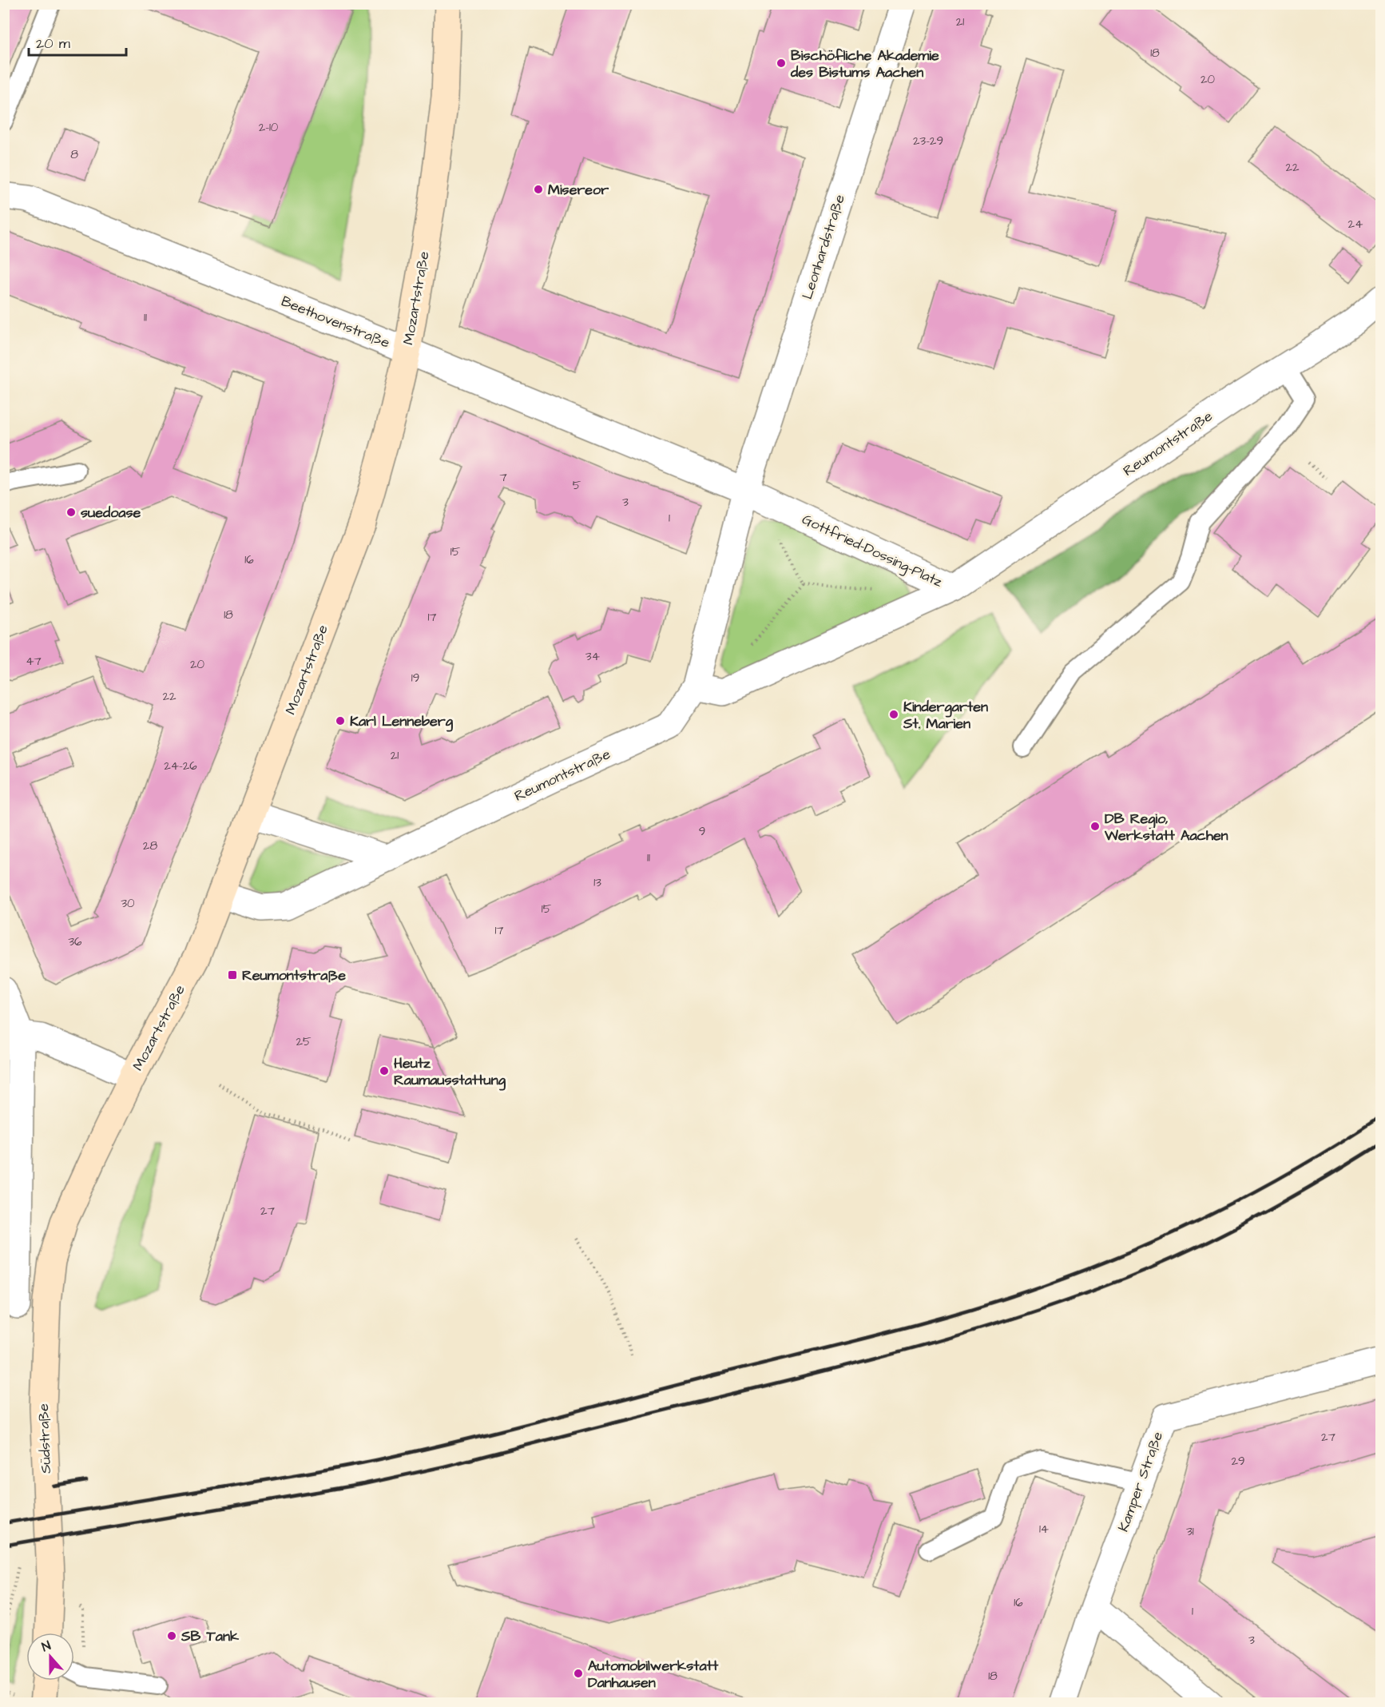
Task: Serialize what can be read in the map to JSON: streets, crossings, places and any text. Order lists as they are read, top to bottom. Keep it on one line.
{"streets":{"main road":["Mozartstraße","Südstraße"],"street":["Leonhardstraße","Beethovenstraße","Reumontstraße","Gottfried-Dossing-Platz","Kamper Straße"]},"crossings":[["Leonhardstraße","Beethovenstraße"],["Leonhardstraße","Gottfried-Dossing-Platz"],["Mozartstraße","Beethovenstraße"],["Mozartstraße","Reumontstraße"],["Mozartstraße","Südstraße"],["Beethovenstraße","Gottfried-Dossing-Platz"],["Reumontstraße","Gottfried-Dossing-Platz"]],"places":{"other":["Bischöfliche Akademie des Bistums Aachen","Misereor","suedoase","Kindergarten St. Marien","Karl Lenneberg","DB Regio, Werkstatt Aachen","Heutz Raumausstattung","SB Tank","Automobilwerkstatt Danhausen"],"transit":["Reumontstraße"]},"house_numbers":["21","18","20","2-10","23-29","8","22","24","11","7","5","3","1","15","16","18","17","34","47","20","19","22","21","24-26","9","28","11","13","30","15","17","36","25","27","27","29","14","31","16","1","3","18"],"scale_bar":"20 m","north":"top"}
